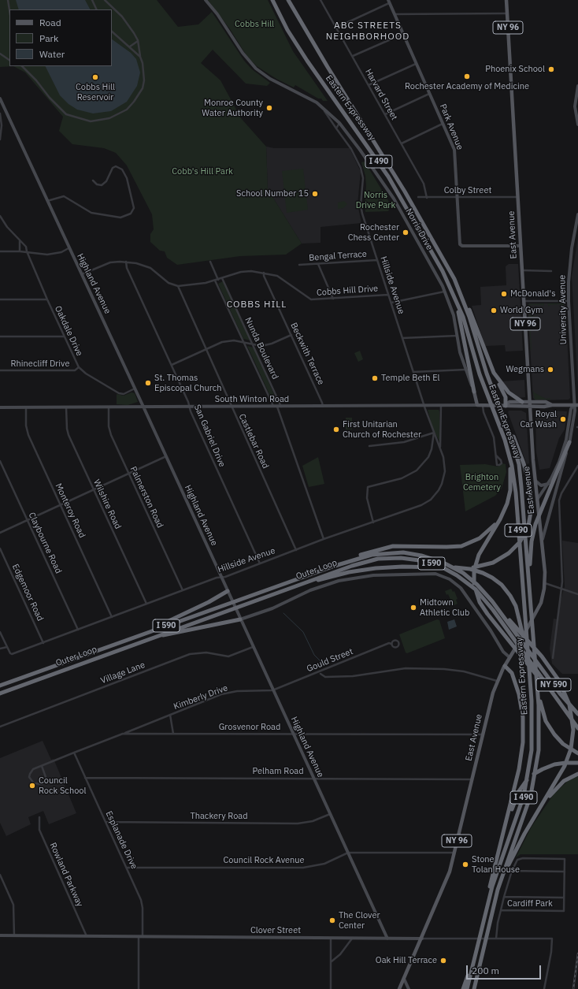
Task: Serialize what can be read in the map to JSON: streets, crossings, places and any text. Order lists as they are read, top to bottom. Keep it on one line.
{"streets":{"highway":["Eastern Expressway","I 490","I 590","Outer Loop","NY 590"],"main road":["NY 96","Norris Drive","East Avenue","South Winton Road"],"street":["Harvard Street","Park Avenue","Colby Street","Bengal Terrace","Highland Avenue","Hillside Avenue","Cobbs Hill Drive","University Avenue","Oakdale Drive","Nunda Boulevard","Beckwith Terrace","Rhinecliff Drive","San Gabriel Drive","Castlebar Road","Palmerston Road","Wilshire Road","Monteroy Road","Claybourne Road","Edgemoor Road","Gould Street","Village Lane","Kimberly Drive","Grosvenor Road","Pelham Road","Thackery Road","Esplanade Drive","Council Rock Avenue","Rowland Parkway","Cardiff Park","Clover Street"]},"crossings":[["Harvard Street","Colby Street"],["Park Avenue","Colby Street"],["Park Avenue","East Avenue"],["Colby Street","East Avenue"],["Norris Drive","Hillside Avenue"],["Norris Drive","South Winton Road"],["East Avenue","University Avenue"],["East Avenue","South Winton Road"],["East Avenue","Grosvenor Road"],["East Avenue","Pelham Road"],["East Avenue","Council Rock Avenue"],["East Avenue","Clover Street"],["Bengal Terrace","Hillside Avenue"],["Highland Avenue","Hillside Avenue"],["Highland Avenue","Oakdale Drive"],["Highland Avenue","South Winton Road"],["Highland Avenue","Gould Street"],["Highland Avenue","Village Lane"],["Highland Avenue","Kimberly Drive"],["Highland Avenue","Grosvenor Road"],["Highland Avenue","Pelham Road"],["Highland Avenue","Thackery Road"],["Highland Avenue","Council Rock Avenue"],["Highland Avenue","Clover Street"],["Hillside Avenue","Cobbs Hill Drive"],["Hillside Avenue","Nunda Boulevard"],["Hillside Avenue","South Winton Road"],["Hillside Avenue","San Gabriel Drive"],["Hillside Avenue","Castlebar Road"],["Hillside Avenue","Palmerston Road"],["Hillside Avenue","Wilshire Road"],["Hillside Avenue","Monteroy Road"],["Hillside Avenue","Claybourne Road"],["Hillside Avenue","Edgemoor Road"],["Cobbs Hill Drive","Nunda Boulevard"],["Cobbs Hill Drive","Beckwith Terrace"],["Cobbs Hill Drive","Castlebar Road"],["University Avenue","South Winton Road"],["Oakdale Drive","Rhinecliff Drive"],["Nunda Boulevard","South Winton Road"],["Beckwith Terrace","South Winton Road"],["South Winton Road","San Gabriel Drive"],["South Winton Road","Castlebar Road"],["South Winton Road","Palmerston Road"],["South Winton Road","Wilshire Road"],["South Winton Road","Monteroy Road"],["Gould Street","Kimberly Drive"],["Kimberly Drive","Grosvenor Road"],["Grosvenor Road","Esplanade Drive"],["Pelham Road","Esplanade Drive"],["Thackery Road","Esplanade Drive"],["Esplanade Drive","Council Rock Avenue"],["Esplanade Drive","Clover Street"],["Rowland Parkway","Clover Street"]],"districts":["ABC STREETS NEIGHBORHOOD","COBBS HILL"],"parks":["Cobbs Hill","Cobb's Hill Park","Norris Drive Park","Brighton Cemetery"],"places":["Phoenix School","Rochester Academy of Medicine","Cobbs Hill Reservoir","Monroe County Water Authority","School Number 15","Rochester Chess Center","McDonald's","World Gym","Wegmans","Temple Beth El","St. Thomas Episcopal Church","Royal Car Wash","First Unitarian Church of Rochester","Midtown Athletic Club","Council Rock School","Stone Tolan House","The Clover Center","Oak Hill Terrace"],"legend":["Road","Park","Water"],"scale_bar":"200 m"}
